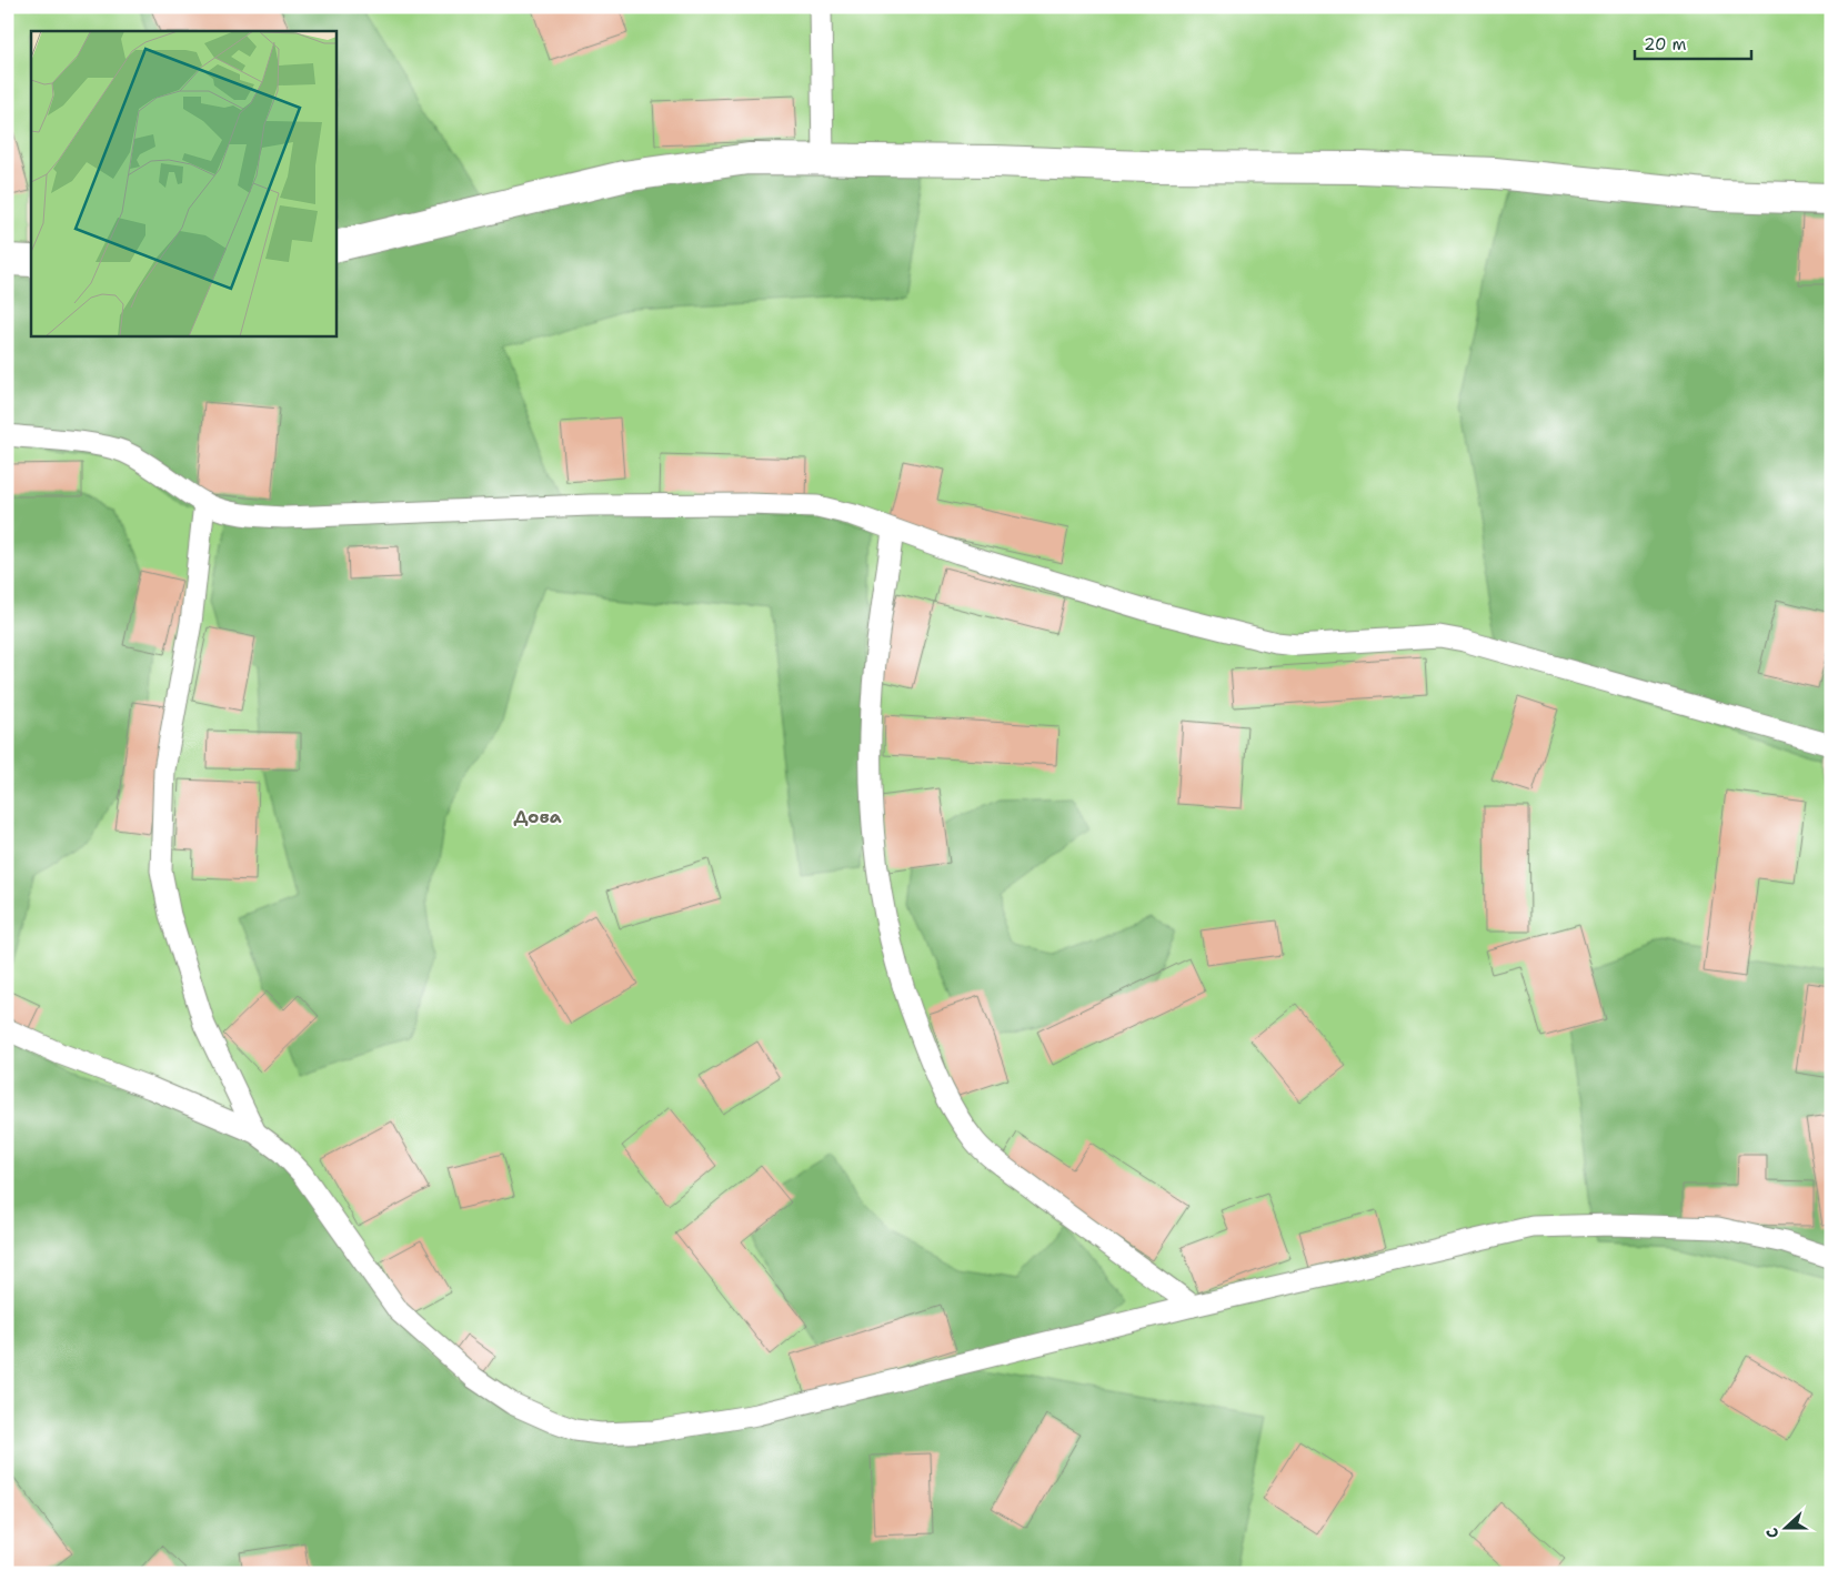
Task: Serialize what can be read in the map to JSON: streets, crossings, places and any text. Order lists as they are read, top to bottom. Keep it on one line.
{"districts":["Дова"],"scale_bar":"20 m","north":"left"}
